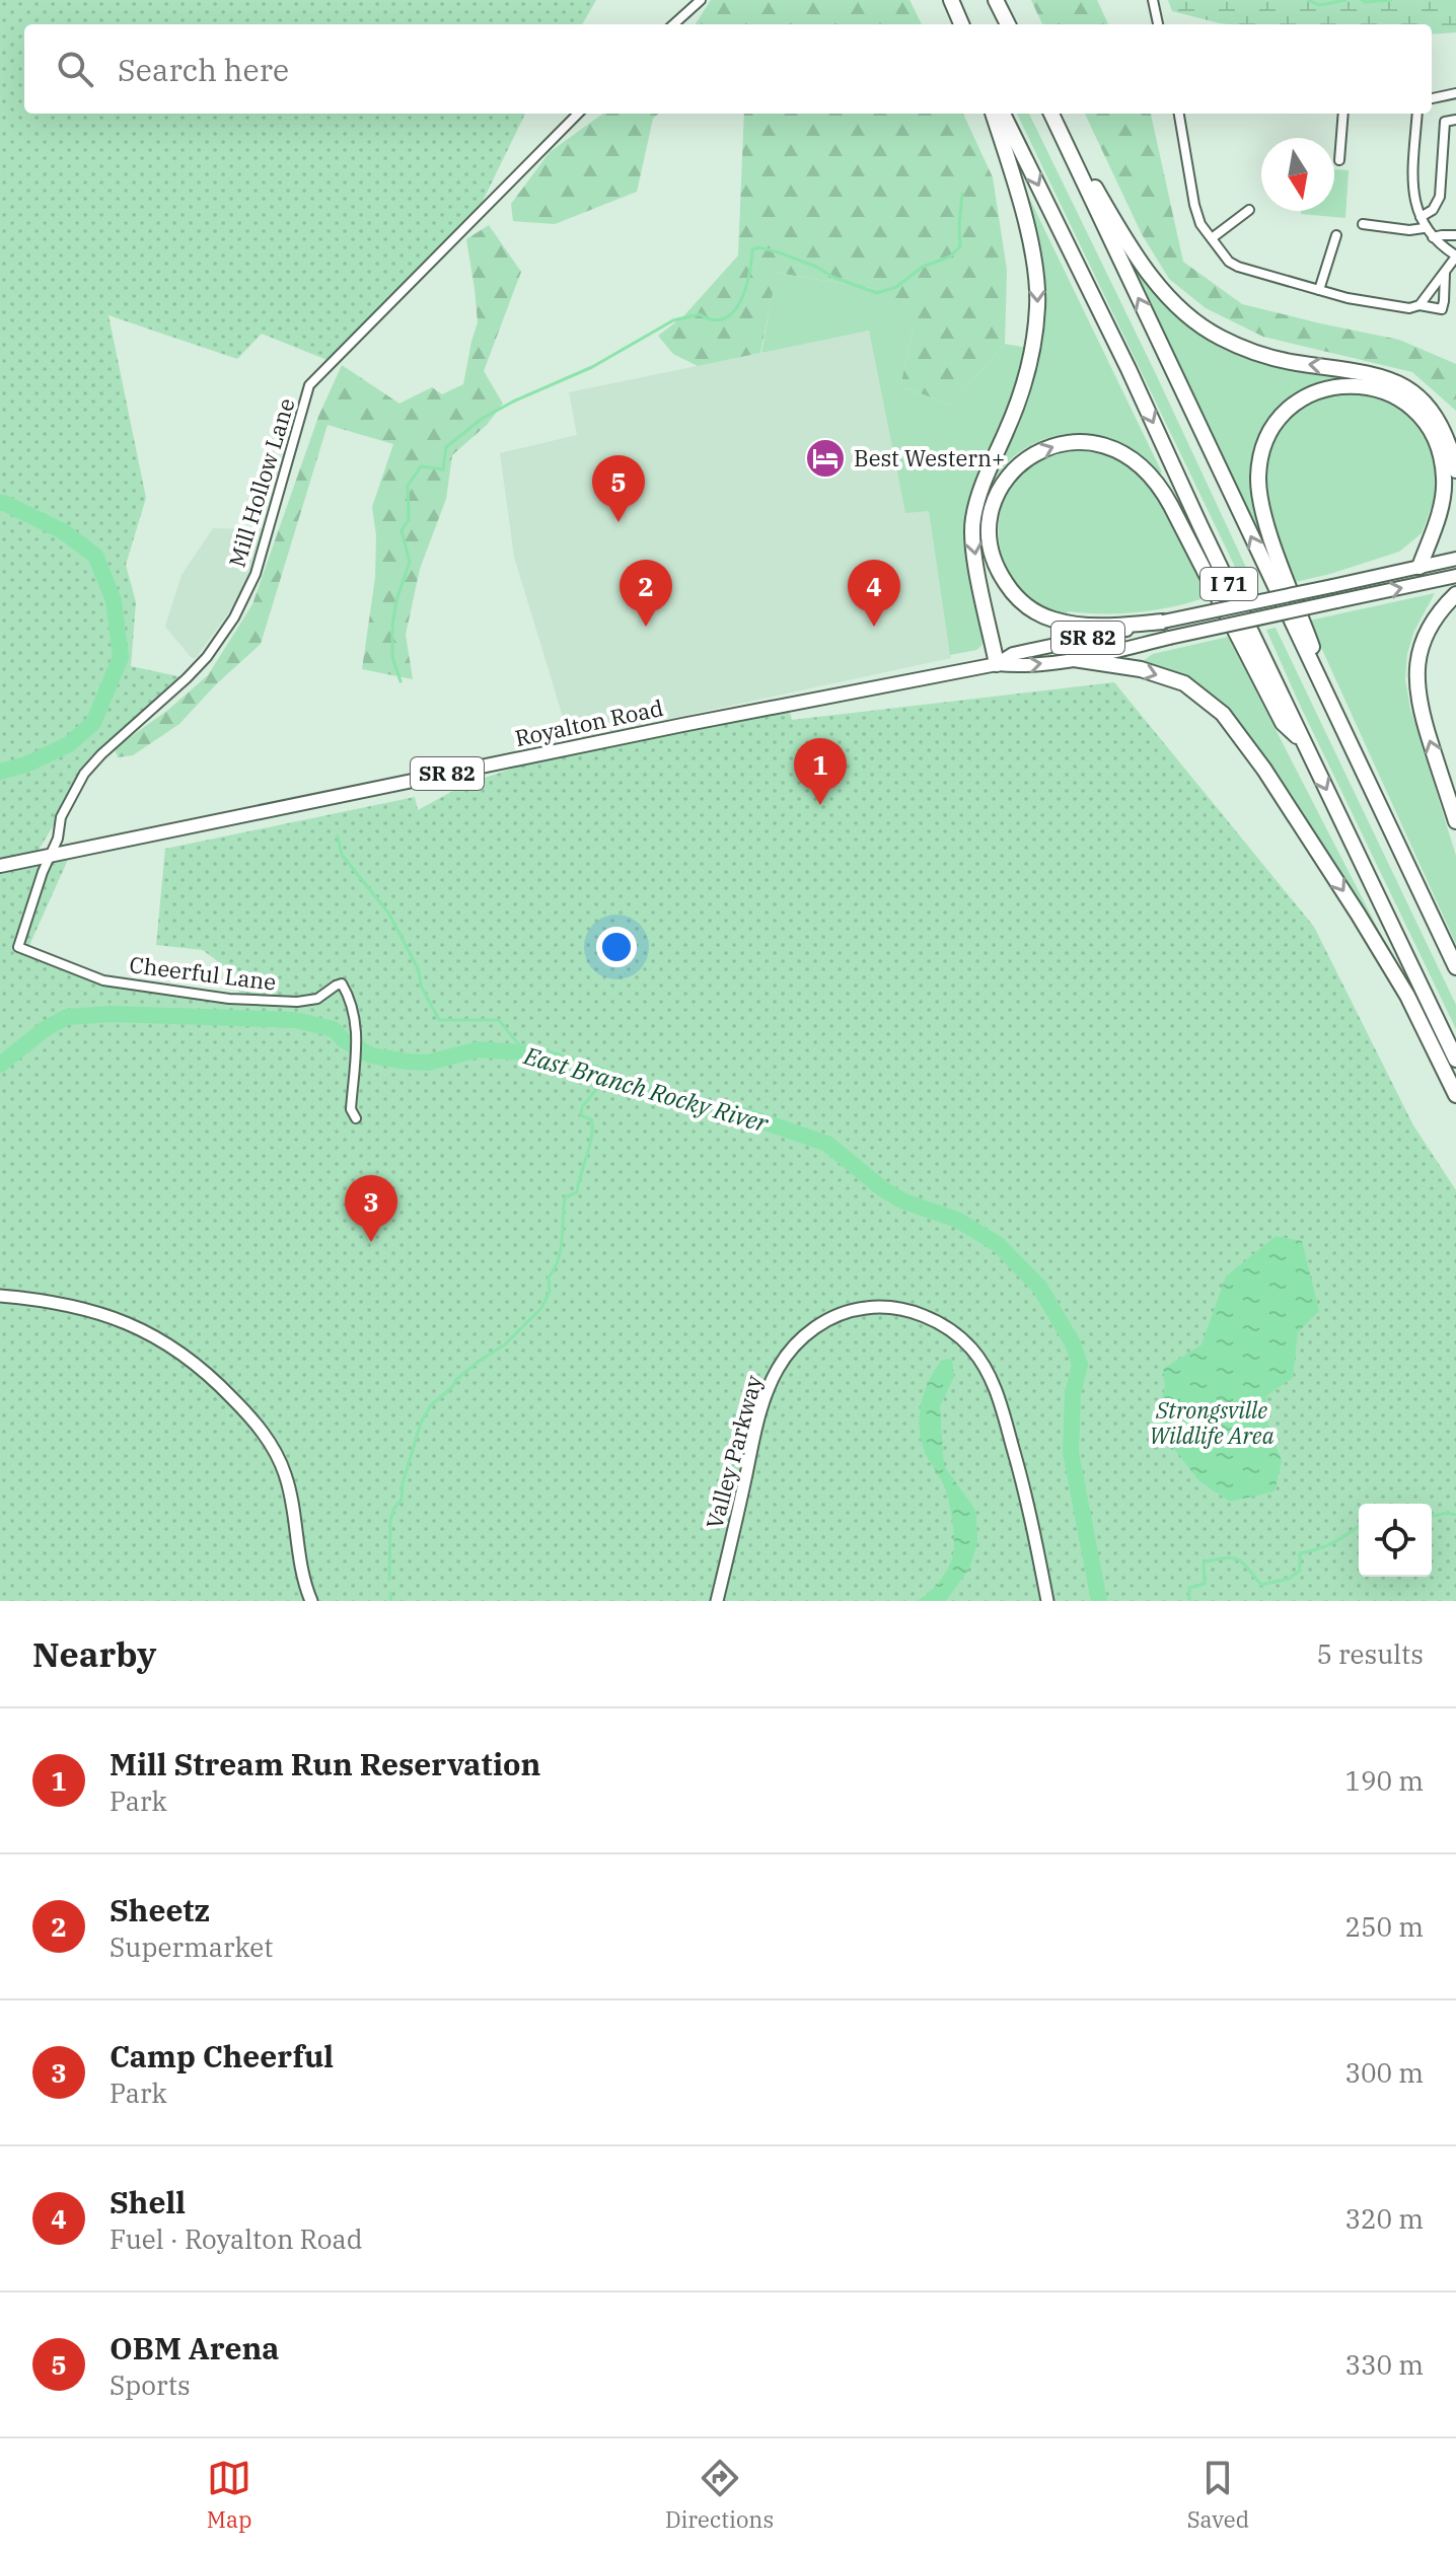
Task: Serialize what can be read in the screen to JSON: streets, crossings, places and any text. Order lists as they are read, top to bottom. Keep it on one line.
{"streets":{"highway":["I 71"],"main road":["SR 82","Royalton Road"],"street":["Mill Hollow Lane","Cheerful Lane","Valley Parkway"]},"crossings":[["Mill Hollow Lane","Royalton Road"],["Mill Hollow Lane","Cheerful Lane"],["Royalton Road","Cheerful Lane"]],"water":["East Branch Rocky River"],"parks":["Strongsville Wildlife Area"],"places":{"hotel":["Best Western+"]},"north":"bottom","page":{"search":"Search here","pins":["5","2","4","1","3"],"heading":["Nearby","5 results"],"list":[{"mark":"1","name":"Mill Stream Run Reservation","note":"Park","value":"190 m"},{"mark":"2","name":"Sheetz","note":"Supermarket","value":"250 m"},{"mark":"3","name":"Camp Cheerful","note":"Park","value":"300 m"},{"mark":"4","name":"Shell","note":"Fuel · Royalton Road","value":"320 m"},{"mark":"5","name":"OBM Arena","note":"Sports","value":"330 m"}],"nav":["Map","Directions","Saved"]}}
